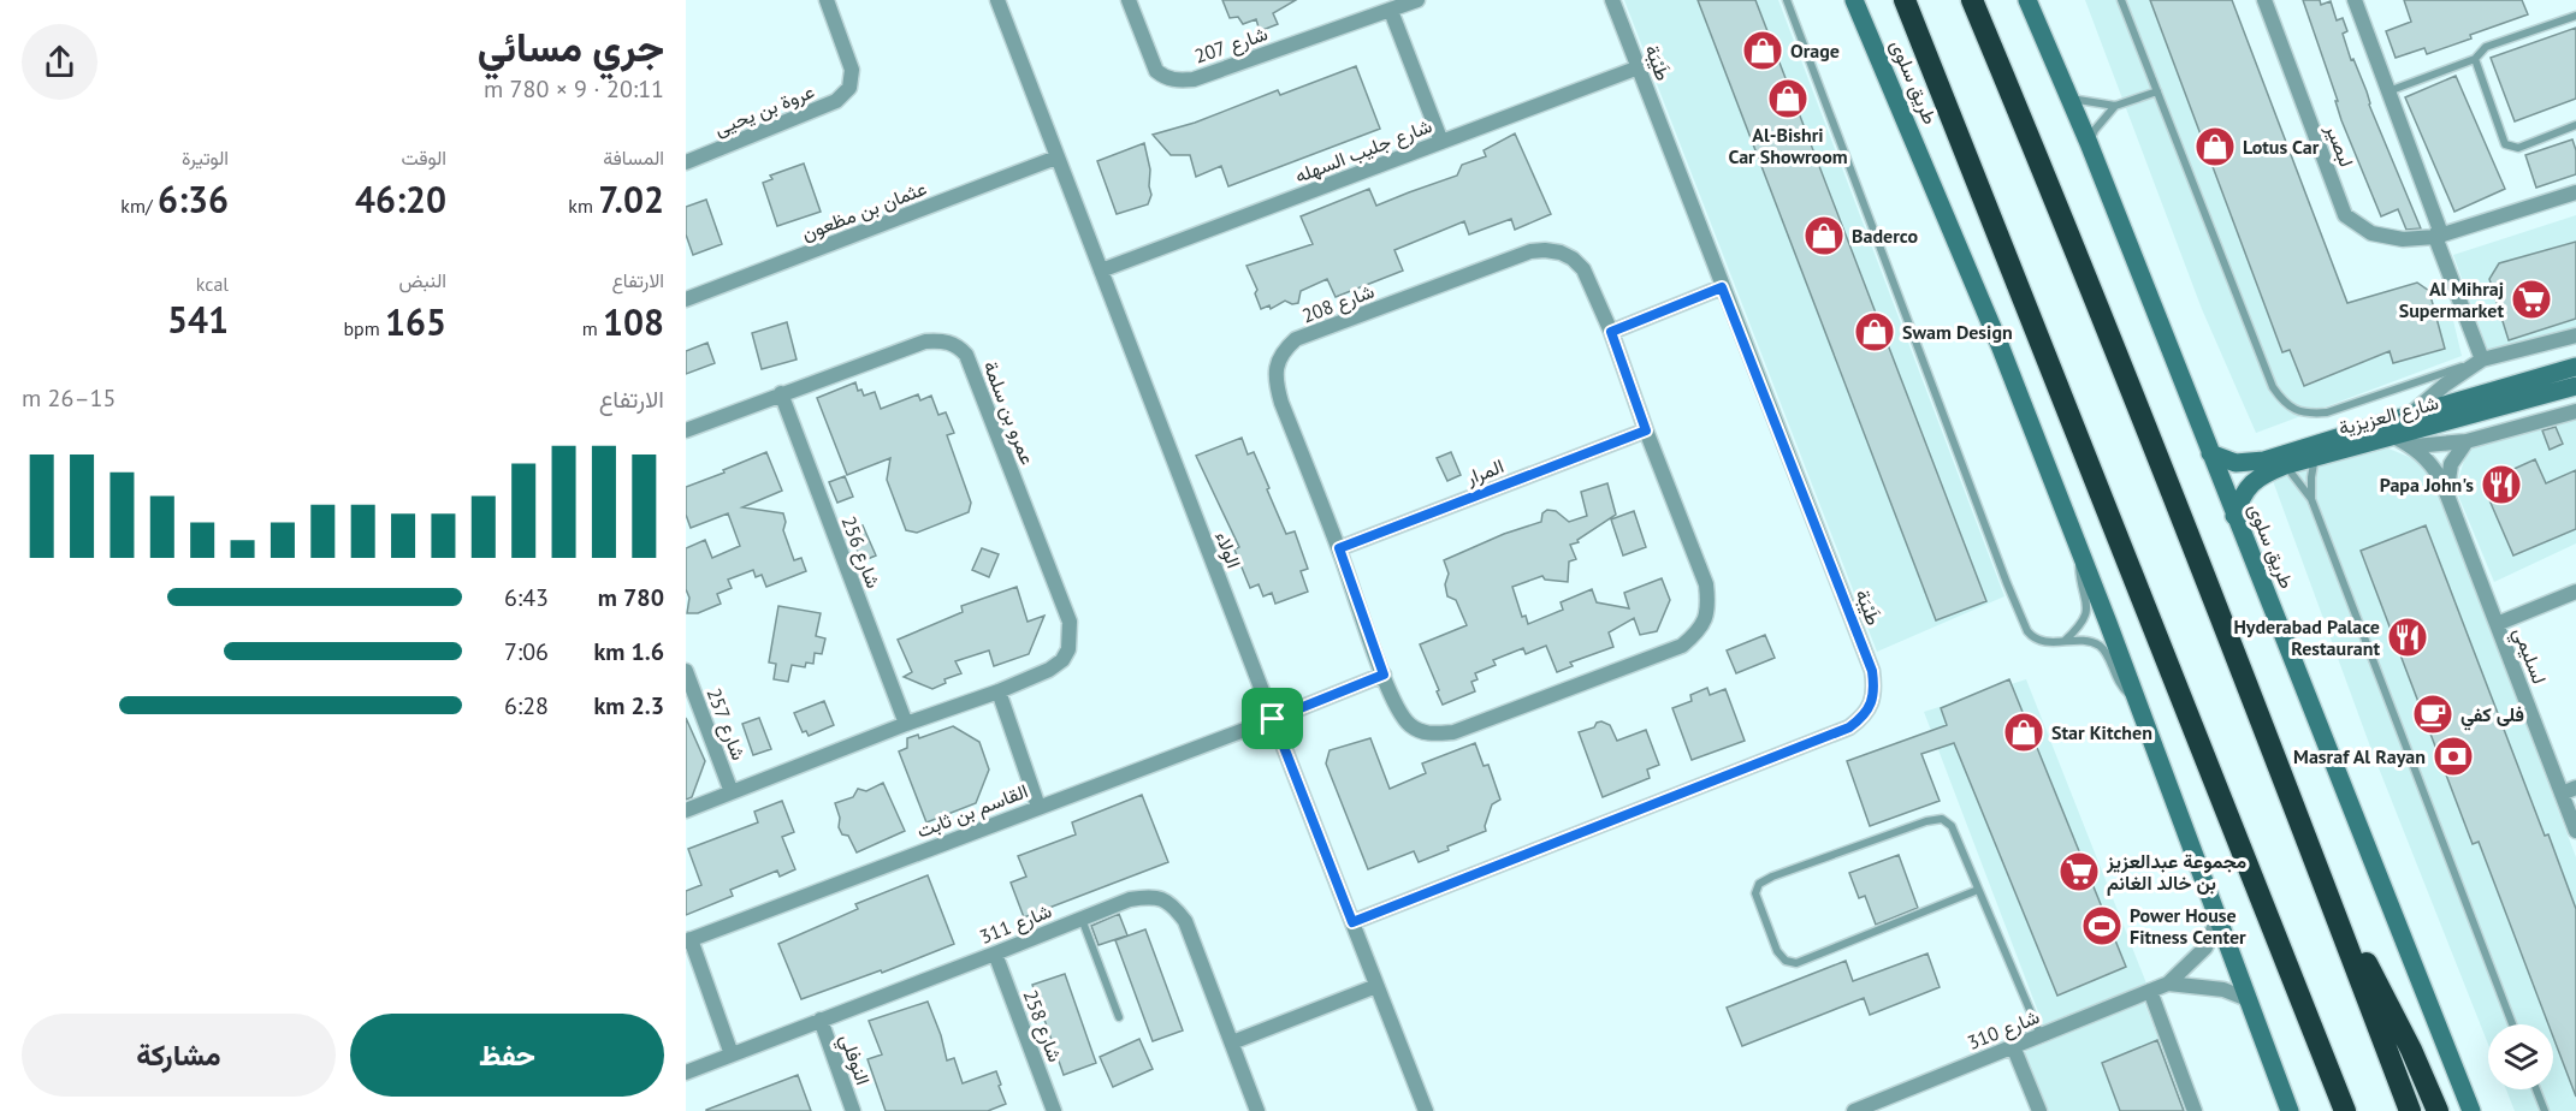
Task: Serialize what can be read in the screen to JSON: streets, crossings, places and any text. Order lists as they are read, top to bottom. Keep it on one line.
{"streets":{"highway":["طريق سلوى"],"main road":["شارع العزيزية"],"street":["شارع 207","طَيْبَة","عروة بن يحيى","لبصير","شارع جليب السهله","عثمان بن مظعون","شارع 208","عمرو بن سلمة","المرار","الولاء","شارع 256","لسليمي","شارع 257","القاسم بن ثابت","شارع 311","شارع 258","شارع 310","النوفلي"]},"crossings":[["طَيْبَة","شارع جليب السهله"],["طَيْبَة","الولاء"],["طريق سلوى","شارع العزيزية"],["طريق سلوى","شارع 310"],["شارع جليب السهله","الولاء"],["عثمان بن مظعون","الولاء"],["شارع 208","المرار"],["عمرو بن سلمة","شارع 256"],["عمرو بن سلمة","شارع 257"],["شارع العزيزية","لسليمي"],["الولاء","القاسم بن ثابت"],["شارع 311","شارع 258"],["شارع 311","النوفلي"]],"places":{"shop":["Orage","Al-Bishri Car Showroom","Lotus Car","Baderco","Swam Design","Star Kitchen"],"supermarket":["Al Mihraj Supermarket","مجموعة عبدالعزيز بن خالد الغانم"],"restaurant":["Papa John's","Hyderabad Palace Restaurant"],"cafe":["فلى كفي"],"bank":["Masraf Al Rayan"],"sports":["Power House Fitness Center"]},"page":{"heading":["جري مسائي","20:11 · 9 × 780 m"],"stats":[["المسافة","7.02 km"],["الوقت","46:20"],["الوتيرة","6:36 /km"],["الارتفاع","108 m"],["النبض","165 bpm"],["kcal","541"]],"chart":["الارتفاع","15–26 m"],"list":[{"name":"780 m","note":"6:43"},{"name":"1.6 km","note":"7:06"},{"name":"2.3 km","note":"6:28"}],"buttons":["حفظ","مشاركة"]}}
